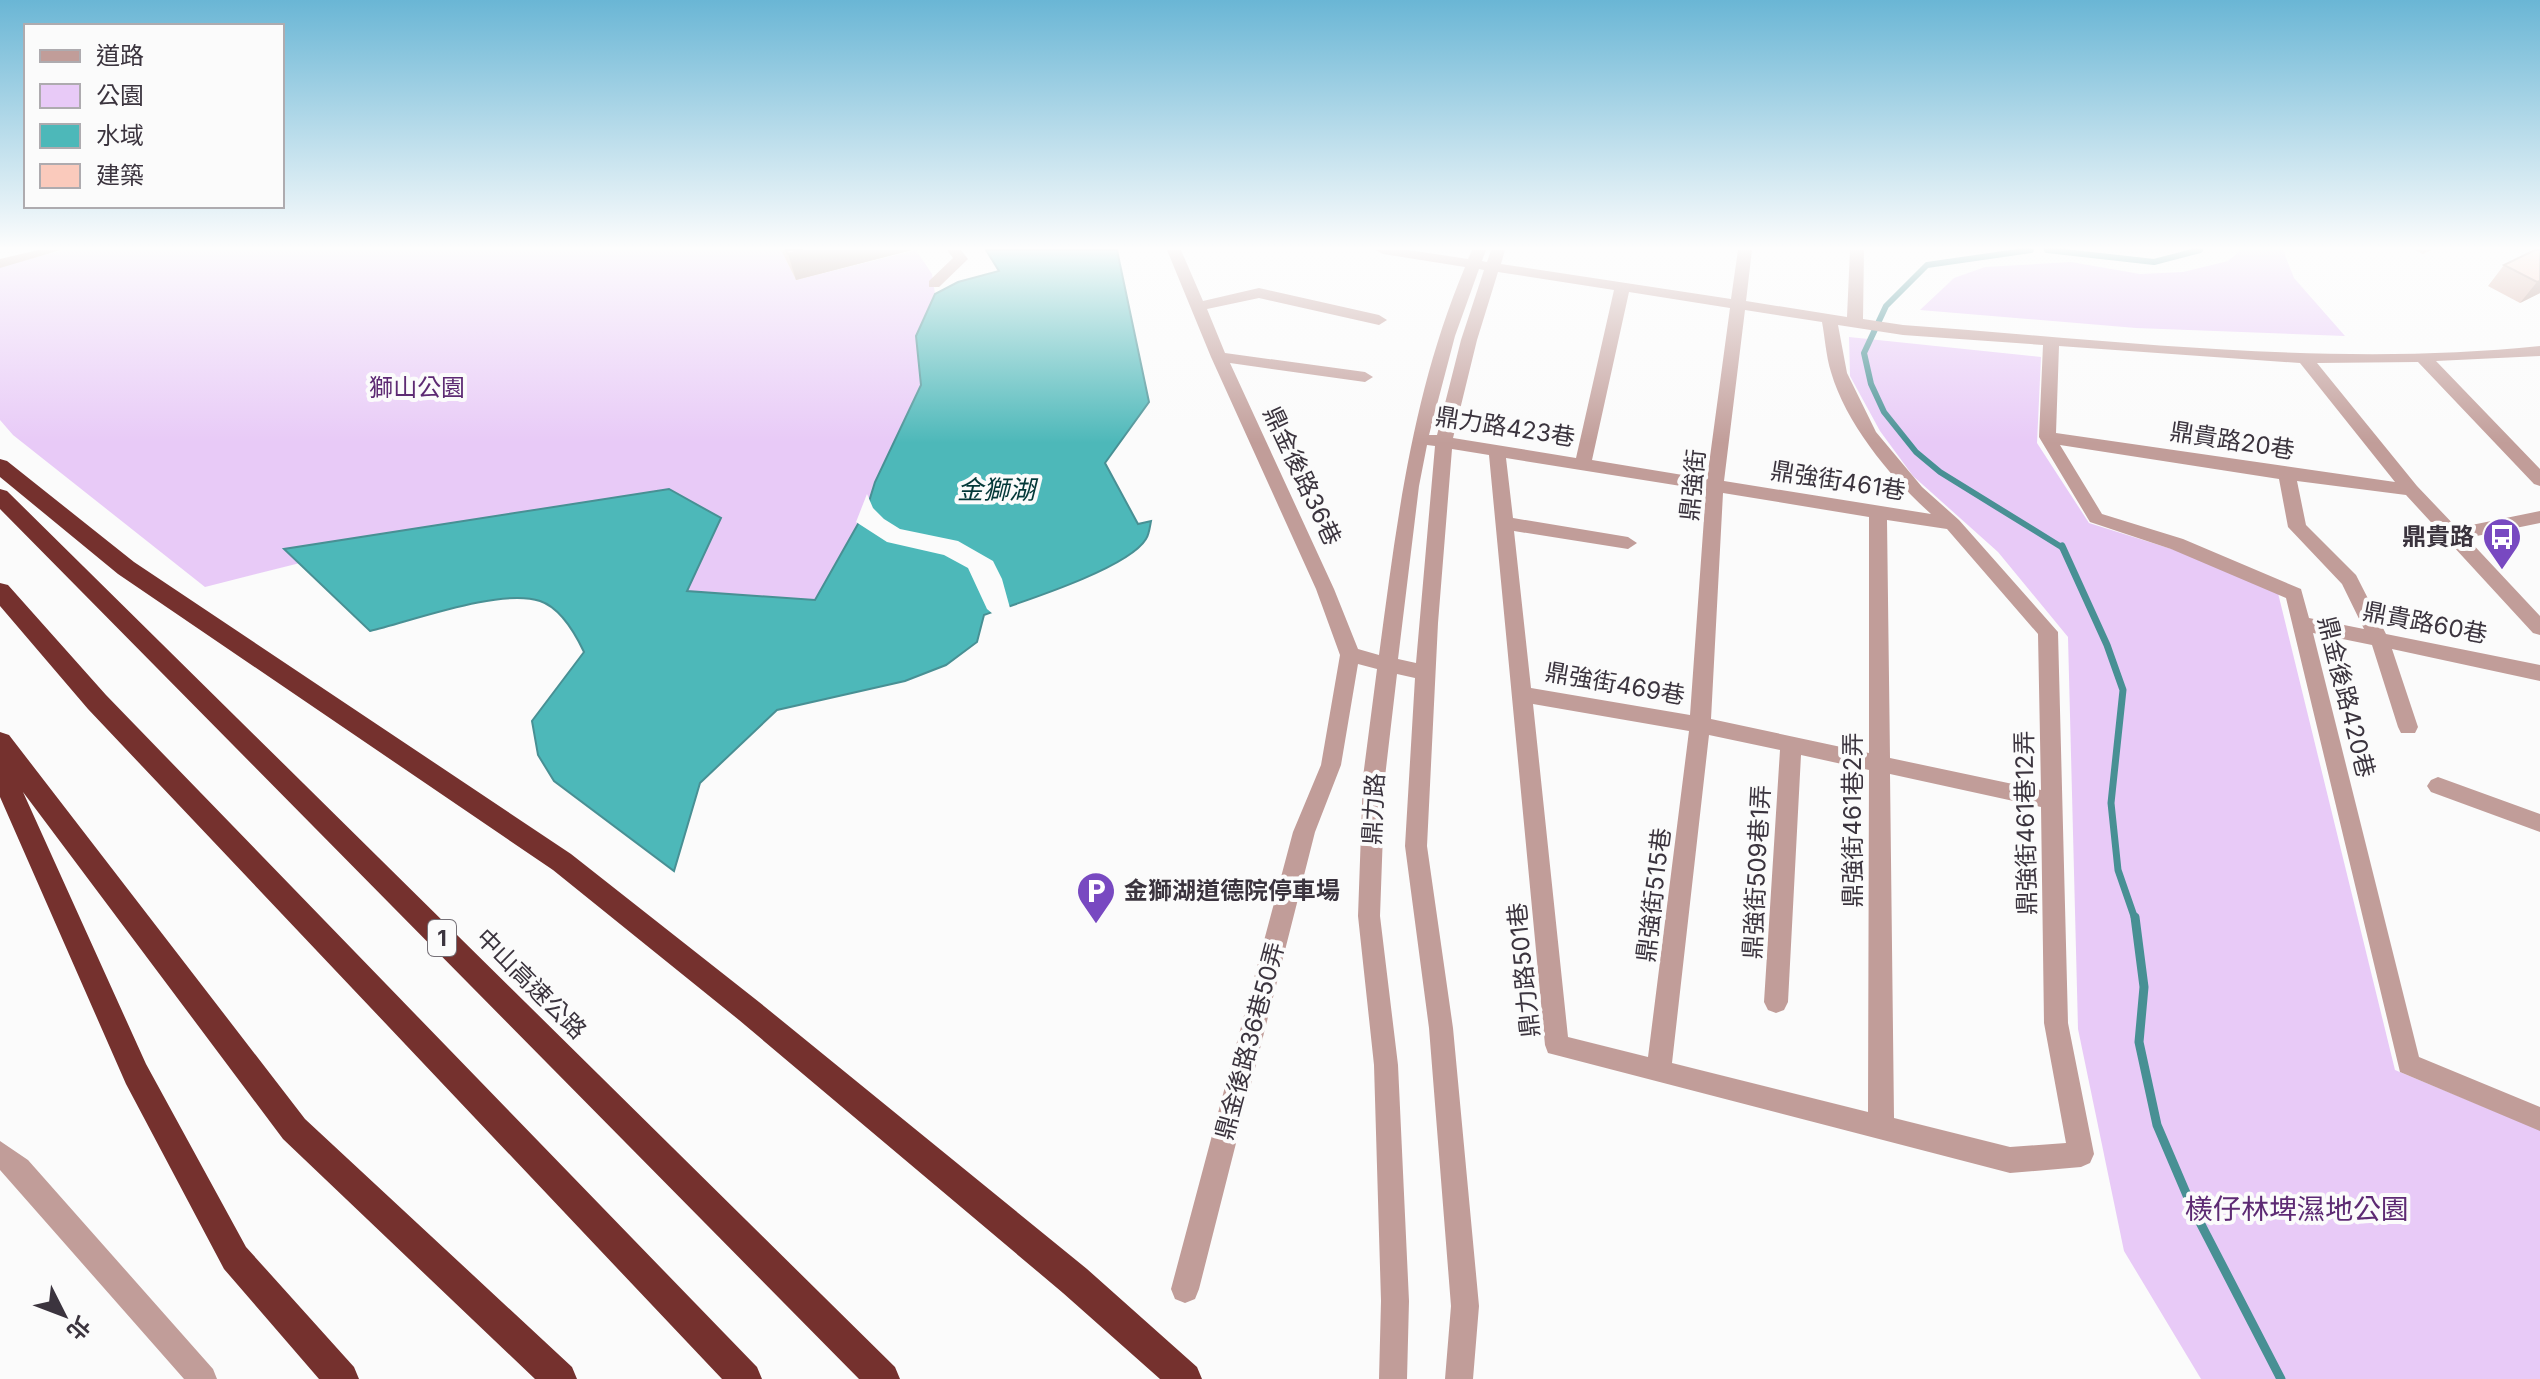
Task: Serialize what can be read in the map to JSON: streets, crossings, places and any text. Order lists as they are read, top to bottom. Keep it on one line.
{"streets":{"highway":["1","中山高速公路"],"street":["鼎力路423巷","鼎貴路20巷","鼎金後路36巷","鼎強街461巷","鼎強街","鼎貴路60巷","鼎強街469巷","鼎金後路420巷","鼎力路","鼎強街461巷2弄","鼎強街461巷12弄","鼎強街509巷1弄","鼎強街515巷","鼎力路501巷","鼎金後路36巷50弄"]},"crossings":[["鼎力路423巷","鼎強街461巷"],["鼎力路423巷","鼎強街"],["鼎力路423巷","鼎力路"],["鼎力路423巷","鼎力路501巷"],["鼎貴路20巷","鼎金後路420巷"],["鼎金後路36巷","鼎金後路36巷50弄"],["鼎強街461巷","鼎強街"],["鼎強街461巷","鼎強街461巷2弄"],["鼎強街461巷","鼎強街461巷12弄"],["鼎強街","鼎強街469巷"],["鼎強街","鼎強街515巷"],["鼎貴路60巷","鼎金後路420巷"],["鼎強街469巷","鼎強街461巷2弄"],["鼎強街469巷","鼎強街461巷12弄"],["鼎強街469巷","鼎強街509巷1弄"],["鼎強街469巷","鼎強街515巷"],["鼎強街469巷","鼎力路501巷"],["鼎強街461巷2弄","鼎力路501巷"],["鼎強街461巷12弄","鼎力路501巷"],["鼎強街515巷","鼎力路501巷"]],"water":["金獅湖"],"parks":["獅山公園","檨仔林埤濕地公園"],"places":{"bus stop":["鼎貴路"],"parking":["金獅湖道德院停車場"]},"legend":["道路","公園","水域","建築"],"north":"bottom right"}
